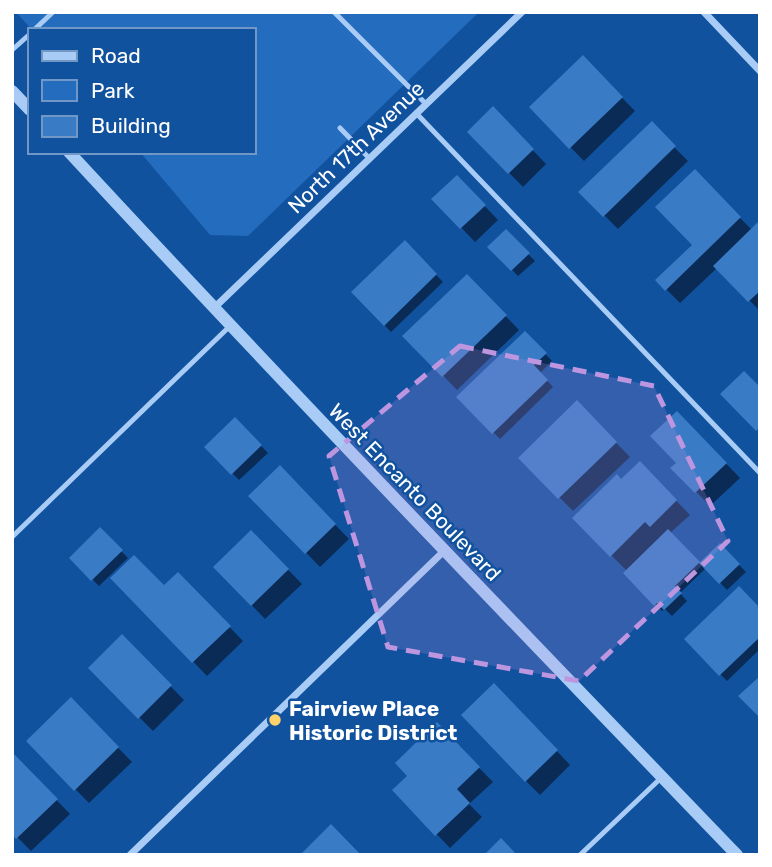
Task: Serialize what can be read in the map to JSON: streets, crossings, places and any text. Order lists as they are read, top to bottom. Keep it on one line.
{"streets":{"street":["North 17th Avenue","West Encanto Boulevard"]},"crossings":[["North 17th Avenue","West Encanto Boulevard"]],"places":["Fairview Place Historic District"],"legend":["Road","Park","Building"]}
